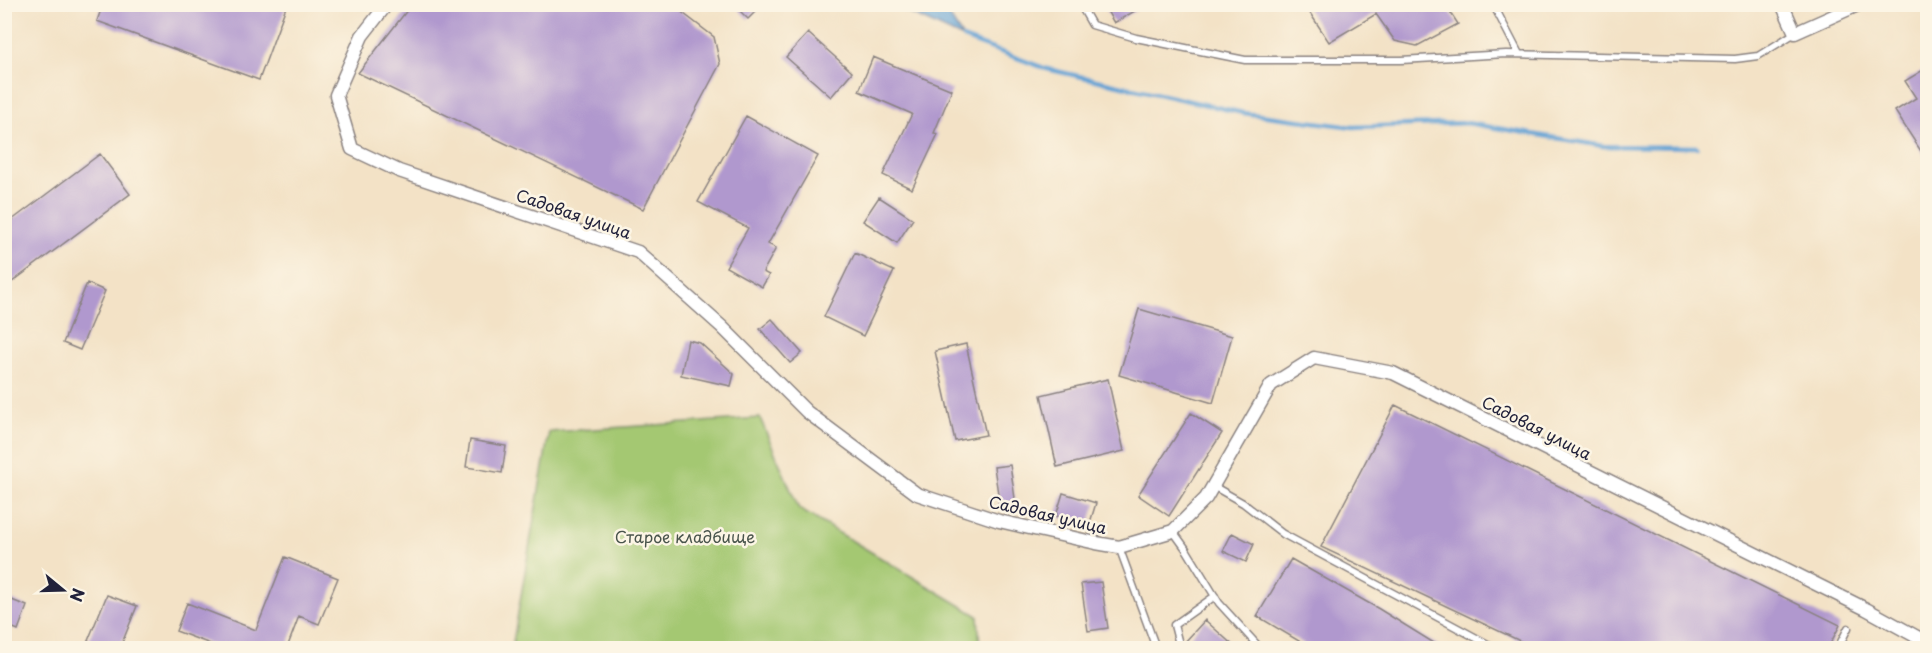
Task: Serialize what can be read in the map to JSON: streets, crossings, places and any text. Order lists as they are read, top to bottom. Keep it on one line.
{"streets":{"street":["Садовая улица"]},"parks":["Старое кладбище"],"north":"right"}
